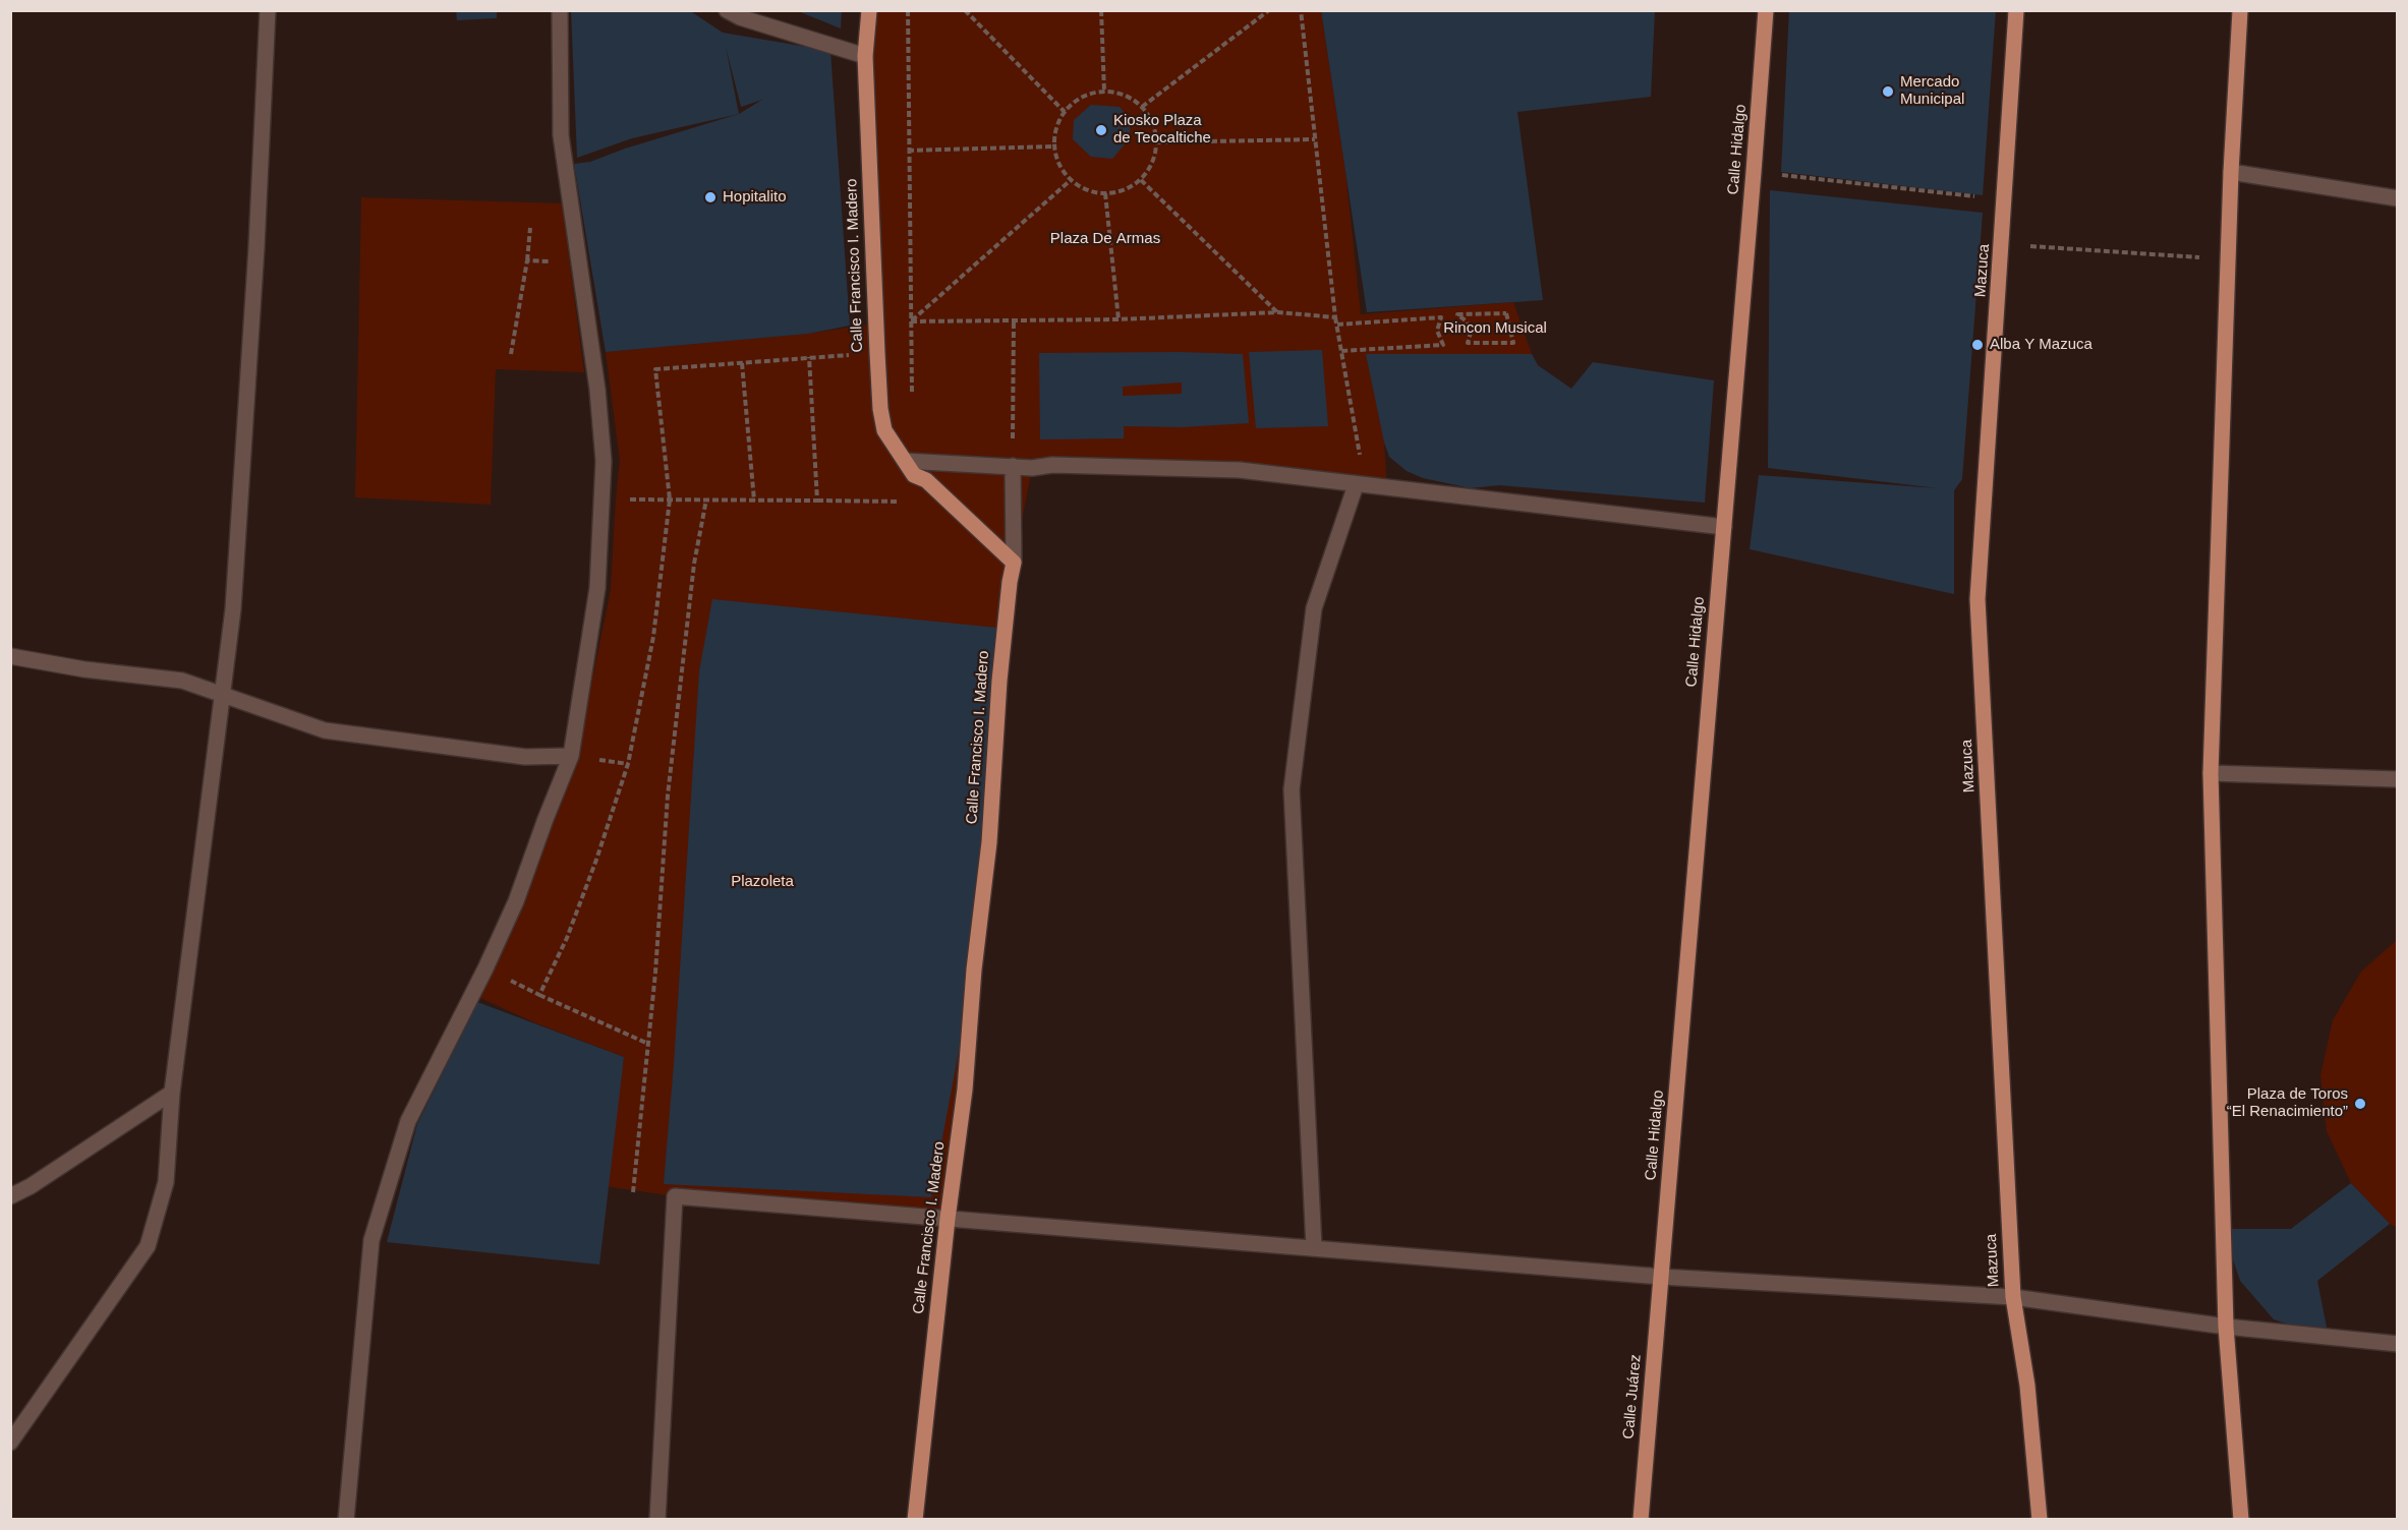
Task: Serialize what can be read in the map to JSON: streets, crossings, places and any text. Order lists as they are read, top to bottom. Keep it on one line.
{"streets":{"main road":["Calle Hidalgo","Calle Francisco I. Madero","Mazuca","Calle Juárez"]},"crossings":[["Calle Hidalgo","Calle Juárez"]],"parks":["Plaza De Armas","Rincon Musical","Plazoleta"],"places":["Mercado Municipal","Kiosko Plaza de Teocaltiche","Hopitalito","Alba Y Mazuca","Plaza de Toros “El Renacimiento”"]}
